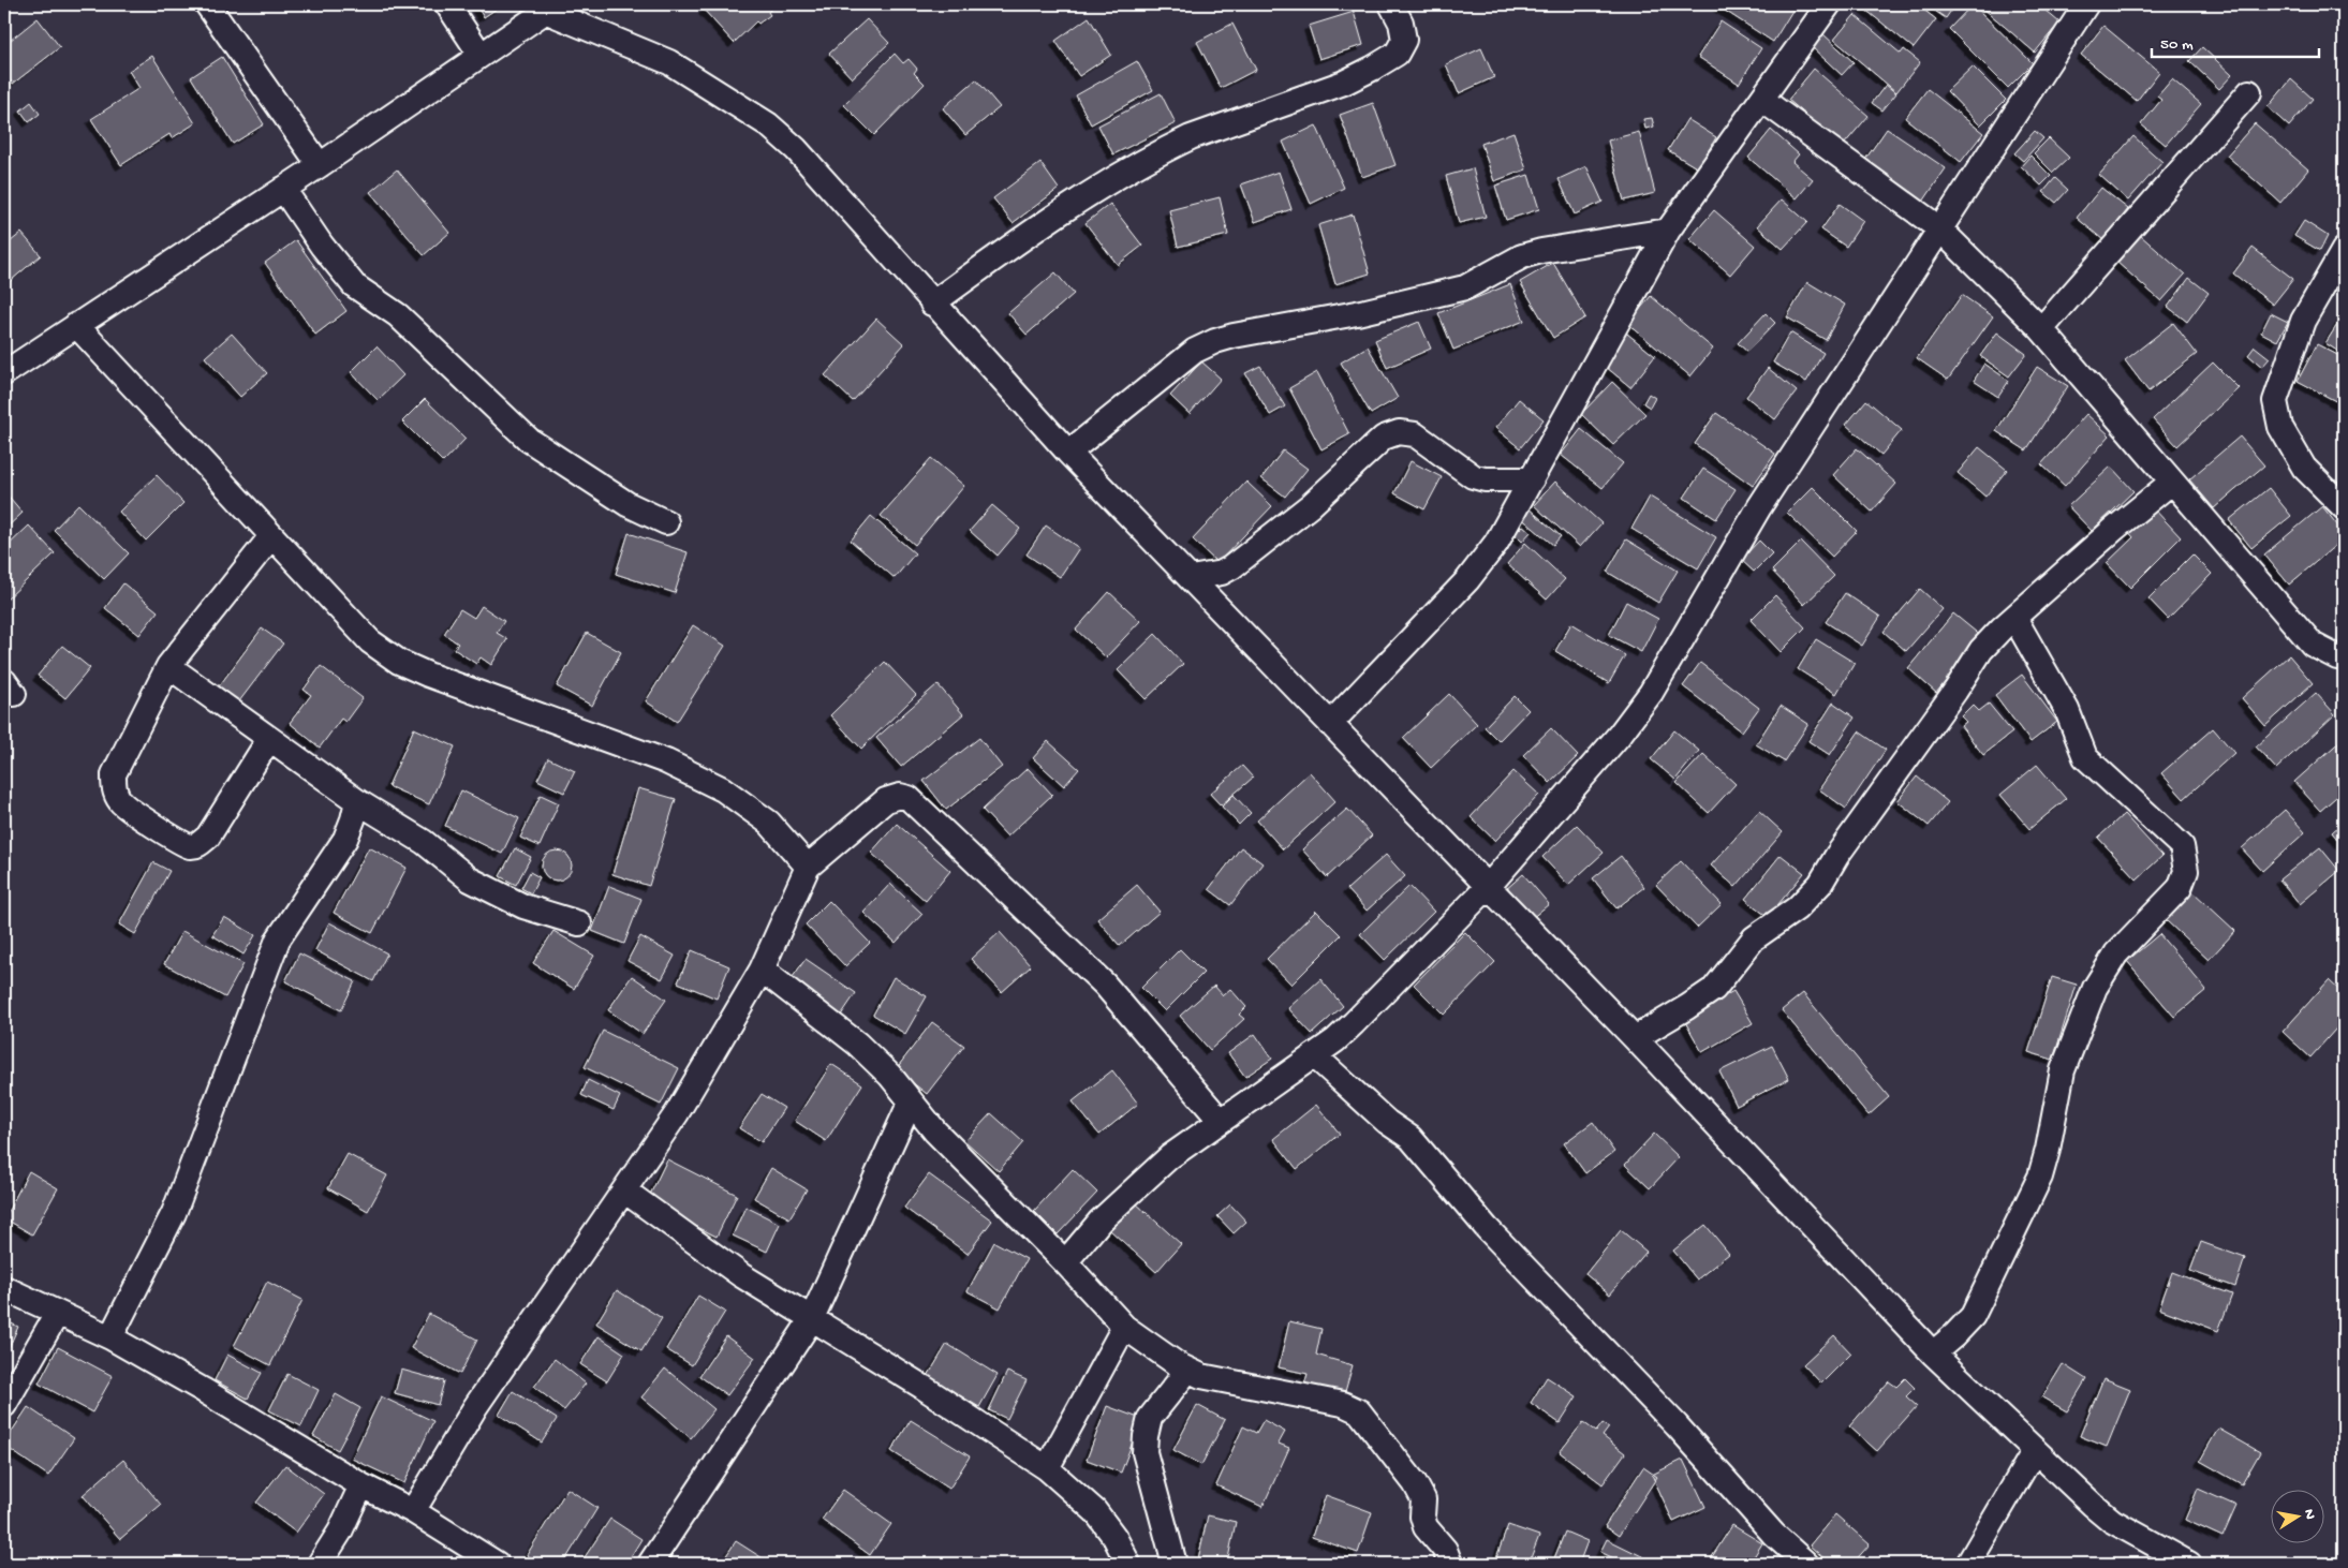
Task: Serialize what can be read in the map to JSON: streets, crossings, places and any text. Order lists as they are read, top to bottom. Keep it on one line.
{"scale_bar":"50 m","north":"right"}
